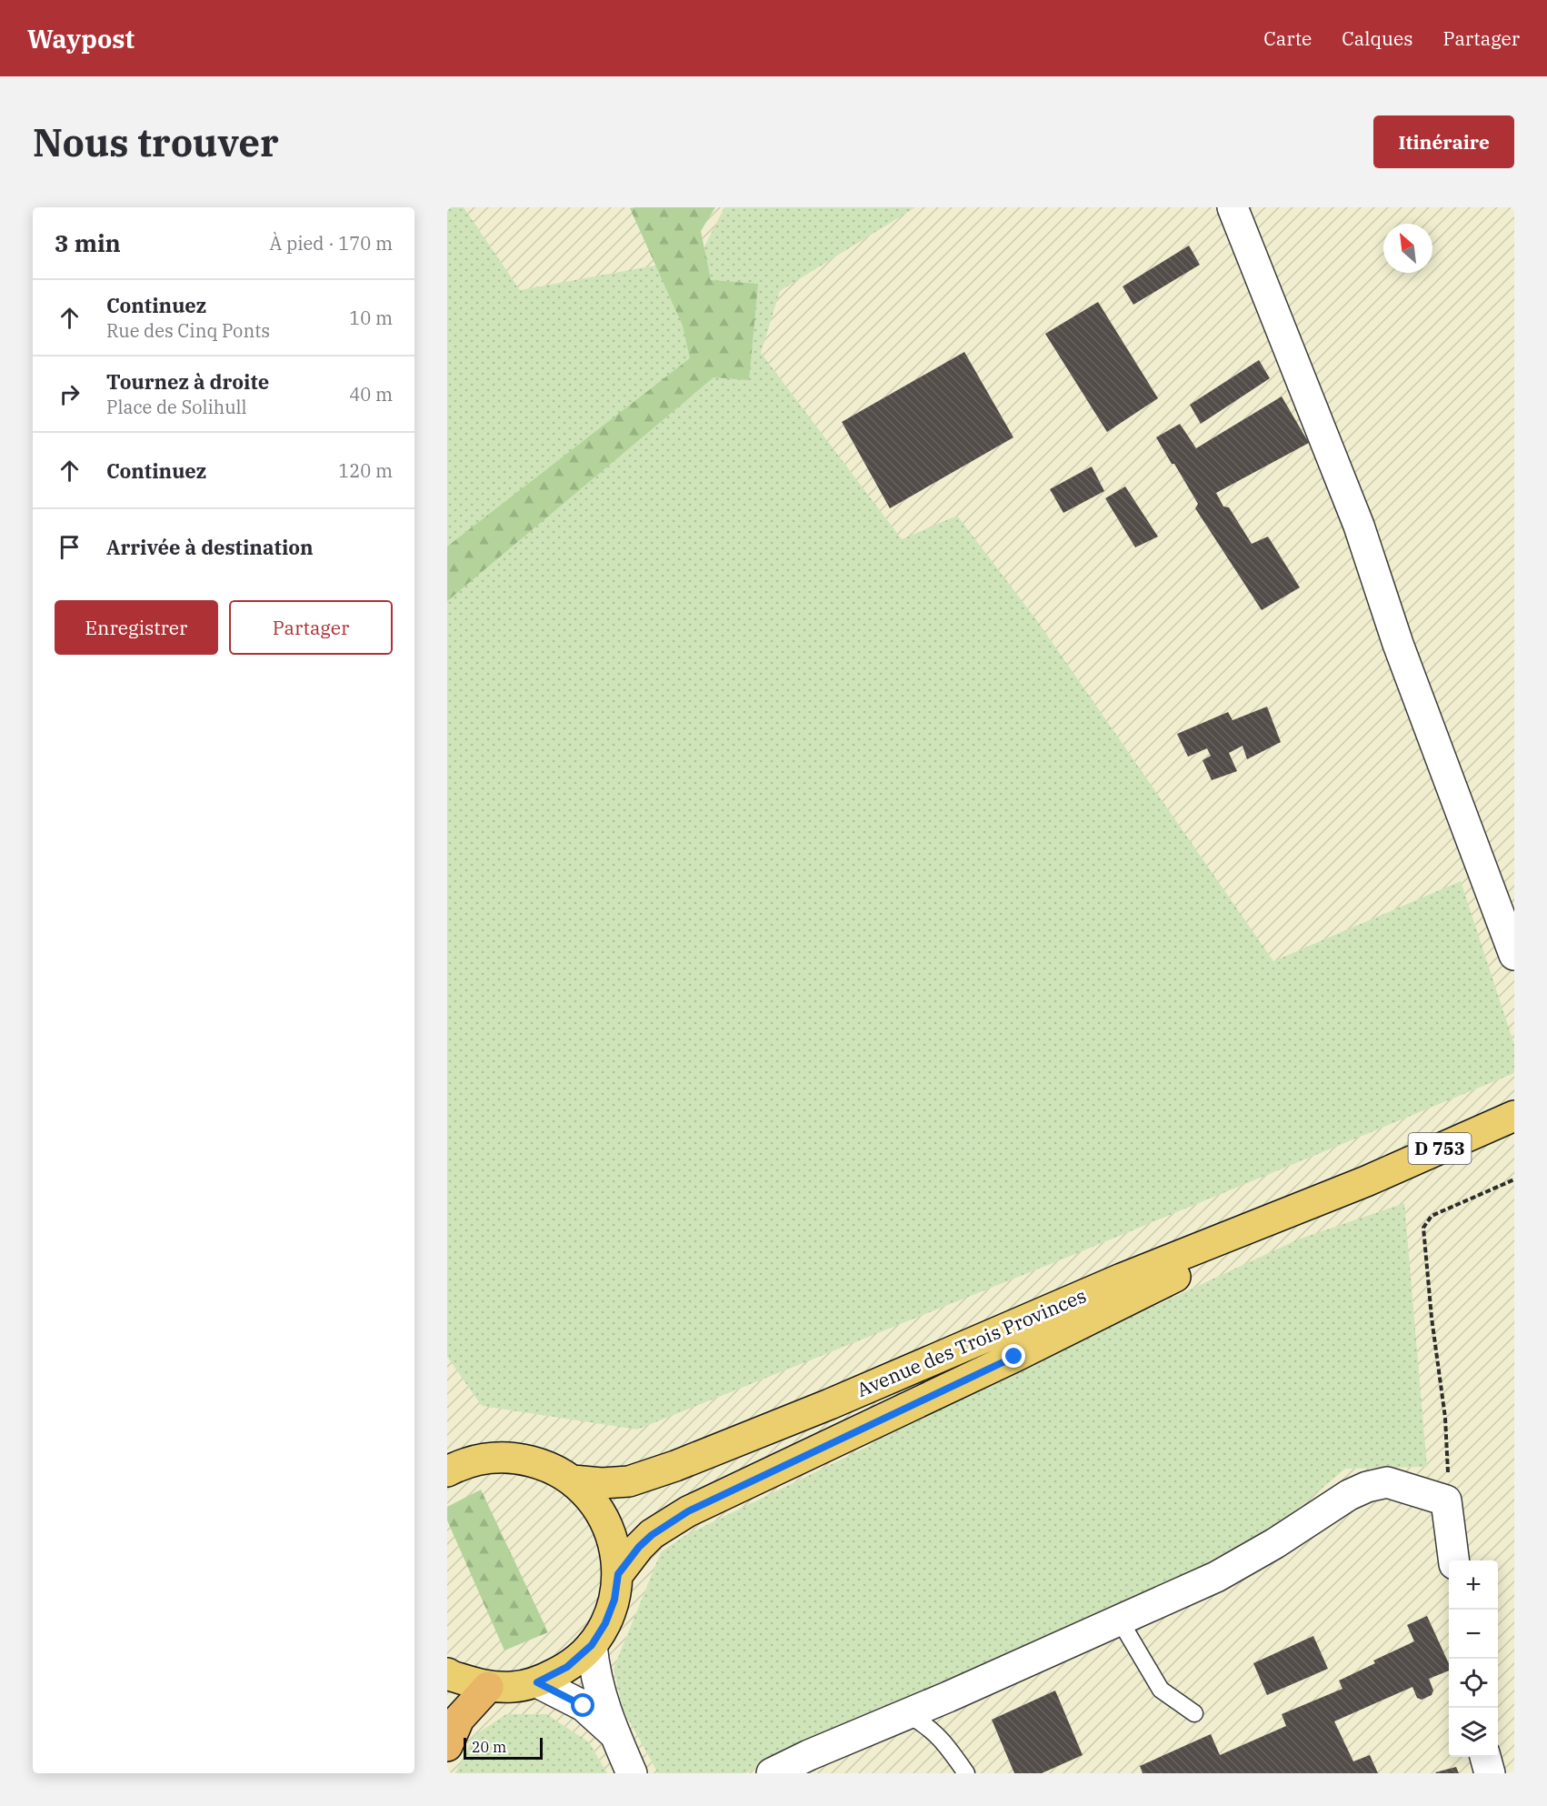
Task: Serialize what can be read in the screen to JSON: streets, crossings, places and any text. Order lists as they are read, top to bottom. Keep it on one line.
{"streets":{"main road":["D 753","Avenue des Trois Provinces"]},"scale_bar":"20 m","north":"top left","page":{"header":"Waypost","nav":["Carte","Calques","Partager"],"buttons":["Itinéraire",["Enregistrer","Partager"]],"title":"Nous trouver","heading":["3 min","À pied · 170 m"],"list":[["Continuez","Rue des Cinq Ponts","10 m"],["Tournez à droite","Place de Solihull","40 m"],["Continuez","120 m"],"Arrivée à destination"],"map_buttons":["+","−"],"scale":"20 m"}}
